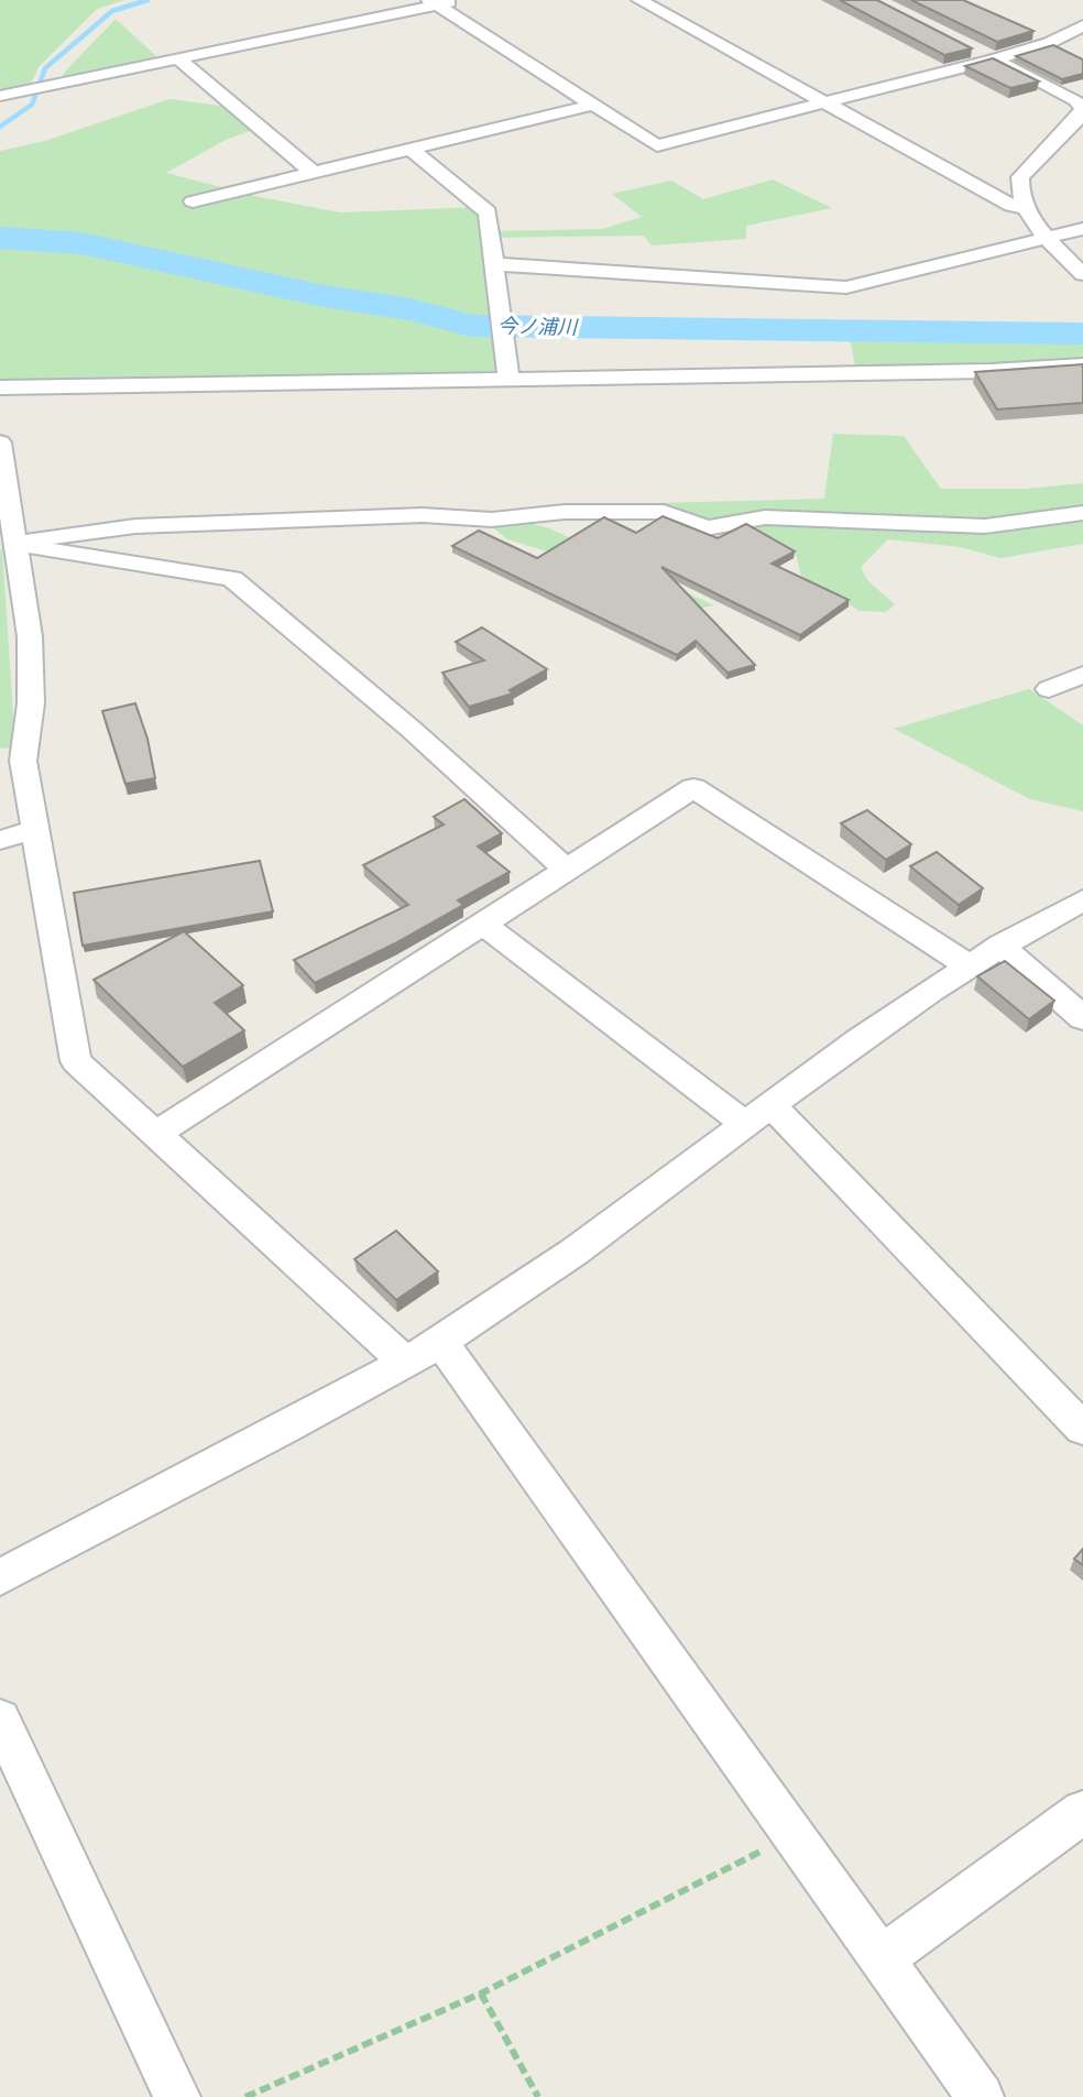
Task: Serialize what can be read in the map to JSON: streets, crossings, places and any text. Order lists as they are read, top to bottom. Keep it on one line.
{"water":["今ノ浦川"]}
